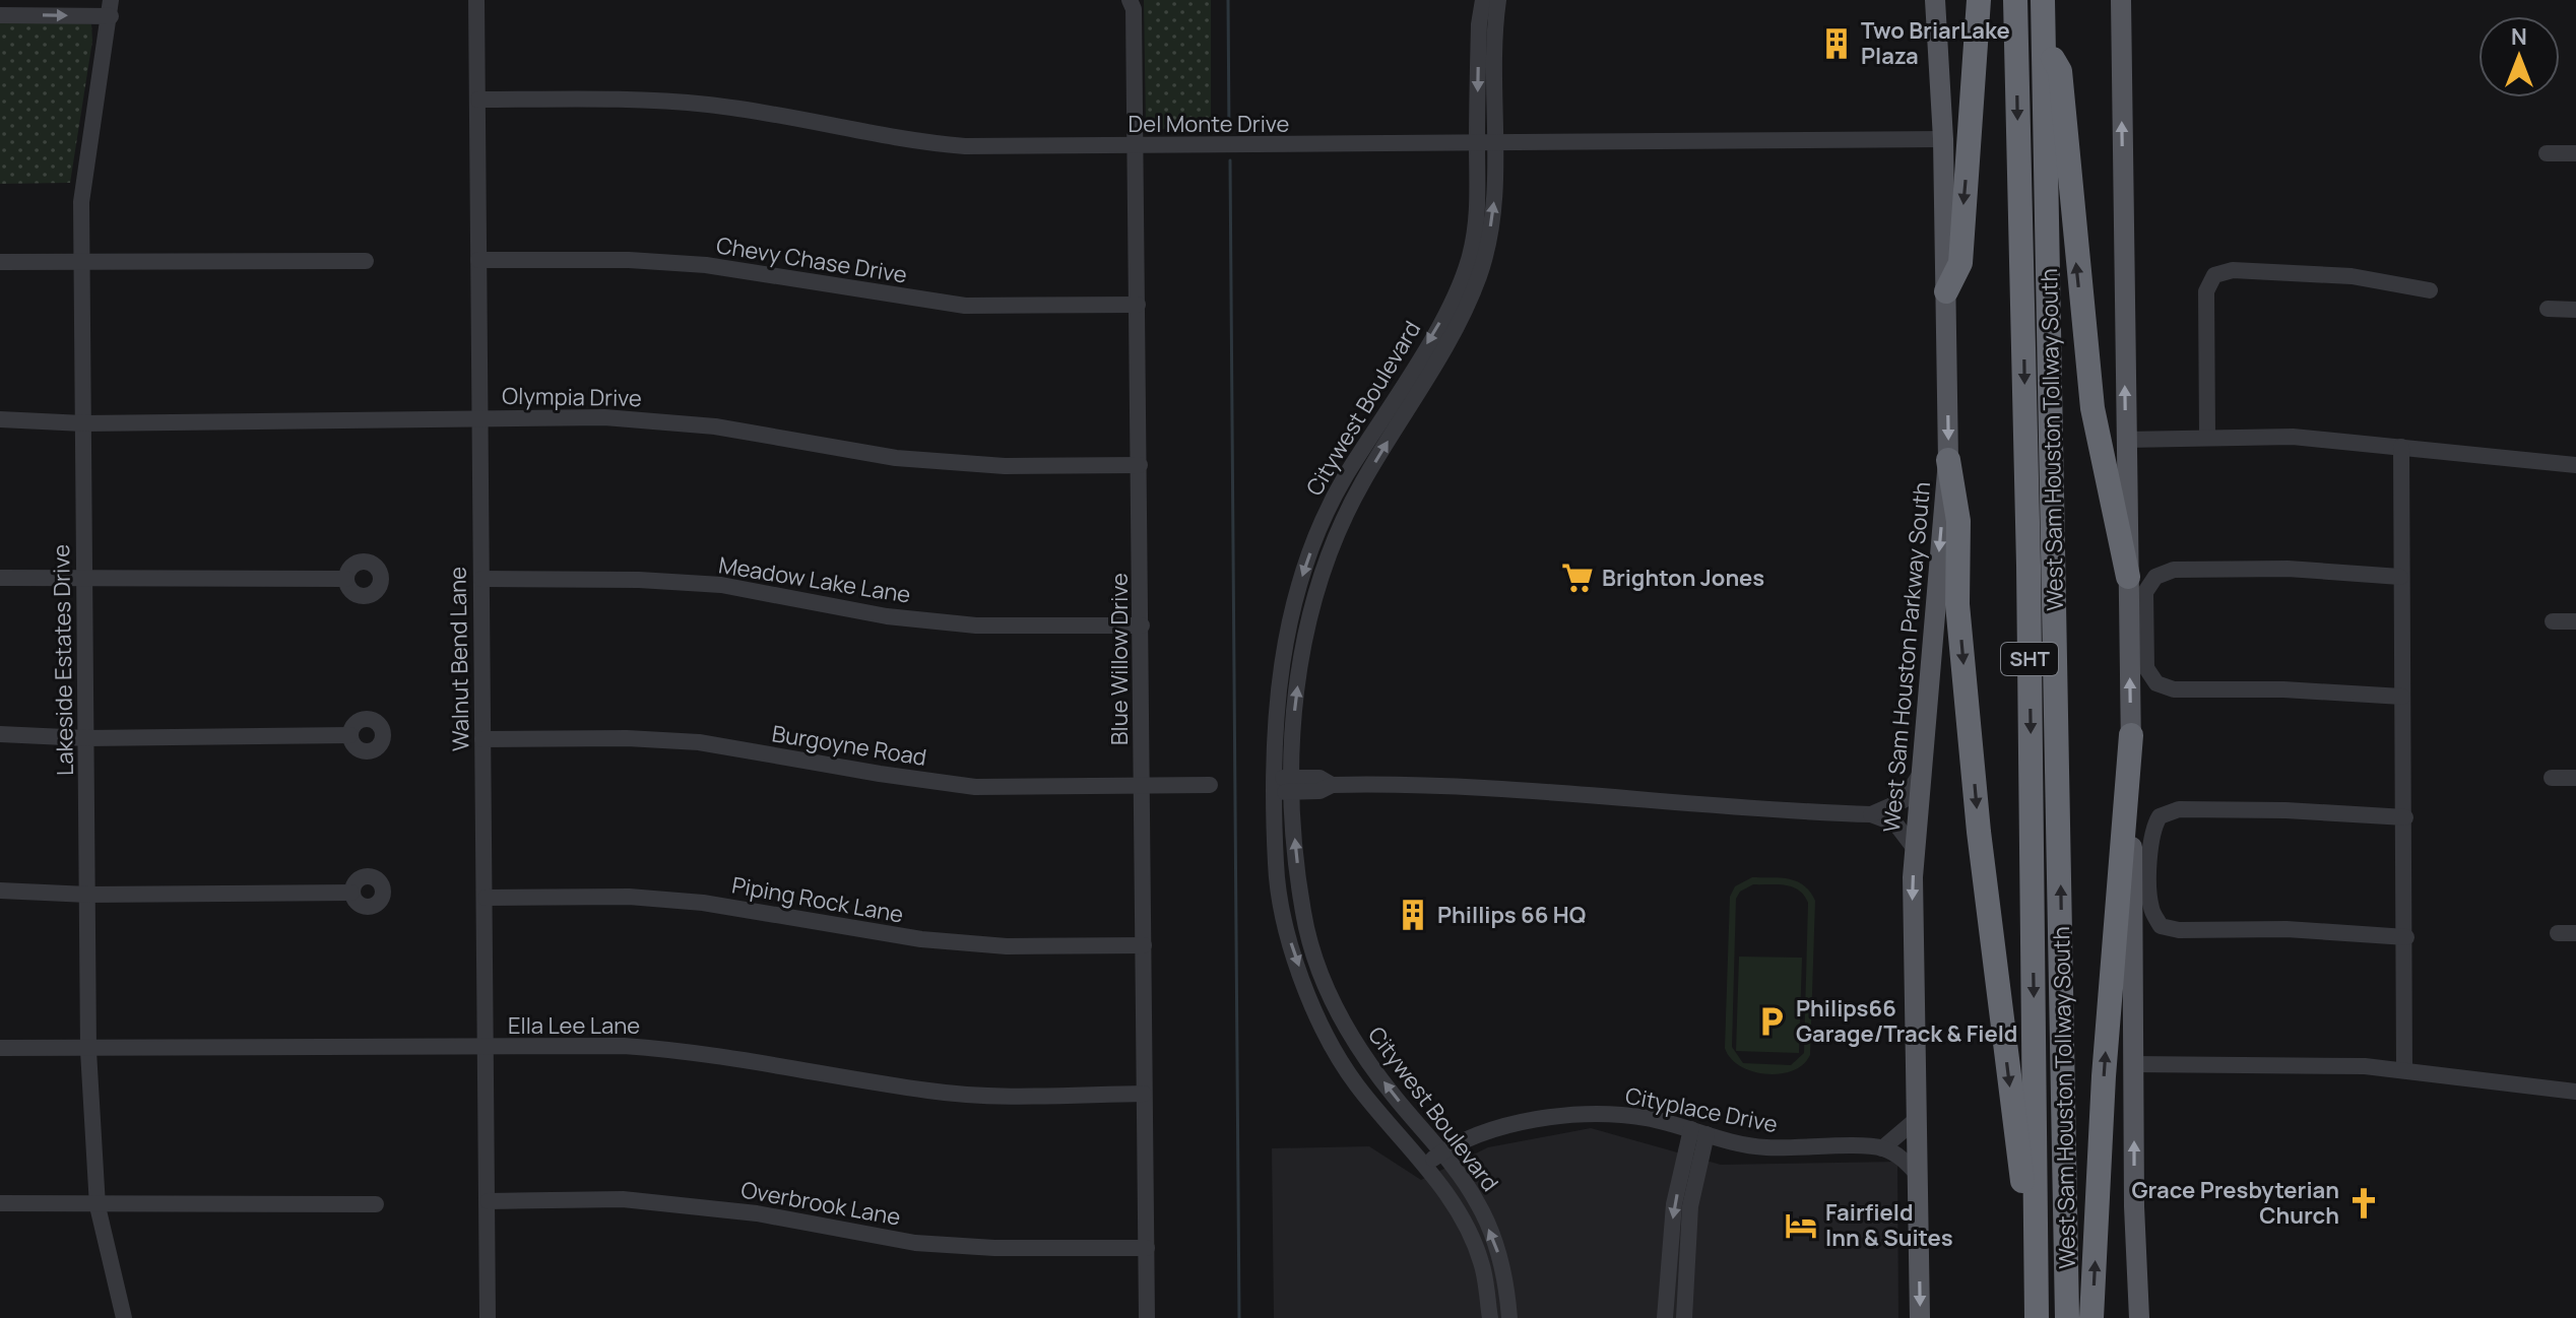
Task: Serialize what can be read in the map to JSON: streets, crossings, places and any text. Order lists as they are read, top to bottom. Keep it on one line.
{"streets":{"highway":["West Sam Houston Tollway South","SHT"],"main road":["West Sam Houston Parkway South"],"street":["Del Monte Drive","Chevy Chase Drive","Olympia Drive","Citywest Boulevard","Meadow Lake Lane","Walnut Bend Lane","Blue Willow Drive","Lakeside Estates Drive","Burgoyne Road","Piping Rock Lane","Ella Lee Lane","Cityplace Drive","Overbrook Lane"]},"crossings":[["Del Monte Drive","Citywest Boulevard"],["Del Monte Drive","West Sam Houston Parkway South"],["Del Monte Drive","Walnut Bend Lane"],["Del Monte Drive","Blue Willow Drive"],["Chevy Chase Drive","Walnut Bend Lane"],["Chevy Chase Drive","Blue Willow Drive"],["Olympia Drive","Walnut Bend Lane"],["Olympia Drive","Blue Willow Drive"],["Olympia Drive","Lakeside Estates Drive"],["Citywest Boulevard","Cityplace Drive"],["Meadow Lake Lane","Walnut Bend Lane"],["Meadow Lake Lane","Blue Willow Drive"],["Walnut Bend Lane","Burgoyne Road"],["Walnut Bend Lane","Piping Rock Lane"],["Walnut Bend Lane","Ella Lee Lane"],["Walnut Bend Lane","Overbrook Lane"],["Blue Willow Drive","Burgoyne Road"],["Blue Willow Drive","Piping Rock Lane"],["Blue Willow Drive","Ella Lee Lane"],["Blue Willow Drive","Overbrook Lane"],["Lakeside Estates Drive","Ella Lee Lane"]],"one_way":["West Sam Houston Parkway South"],"places":{"building":["Two BriarLake Plaza","Phillips 66 HQ"],"supermarket":["Brighton Jones"],"parking":["Philips66 Garage/Track & Field"],"church":["Grace Presbyterian Church"],"hotel":["Fairfield Inn & Suites"]},"north":"top"}
